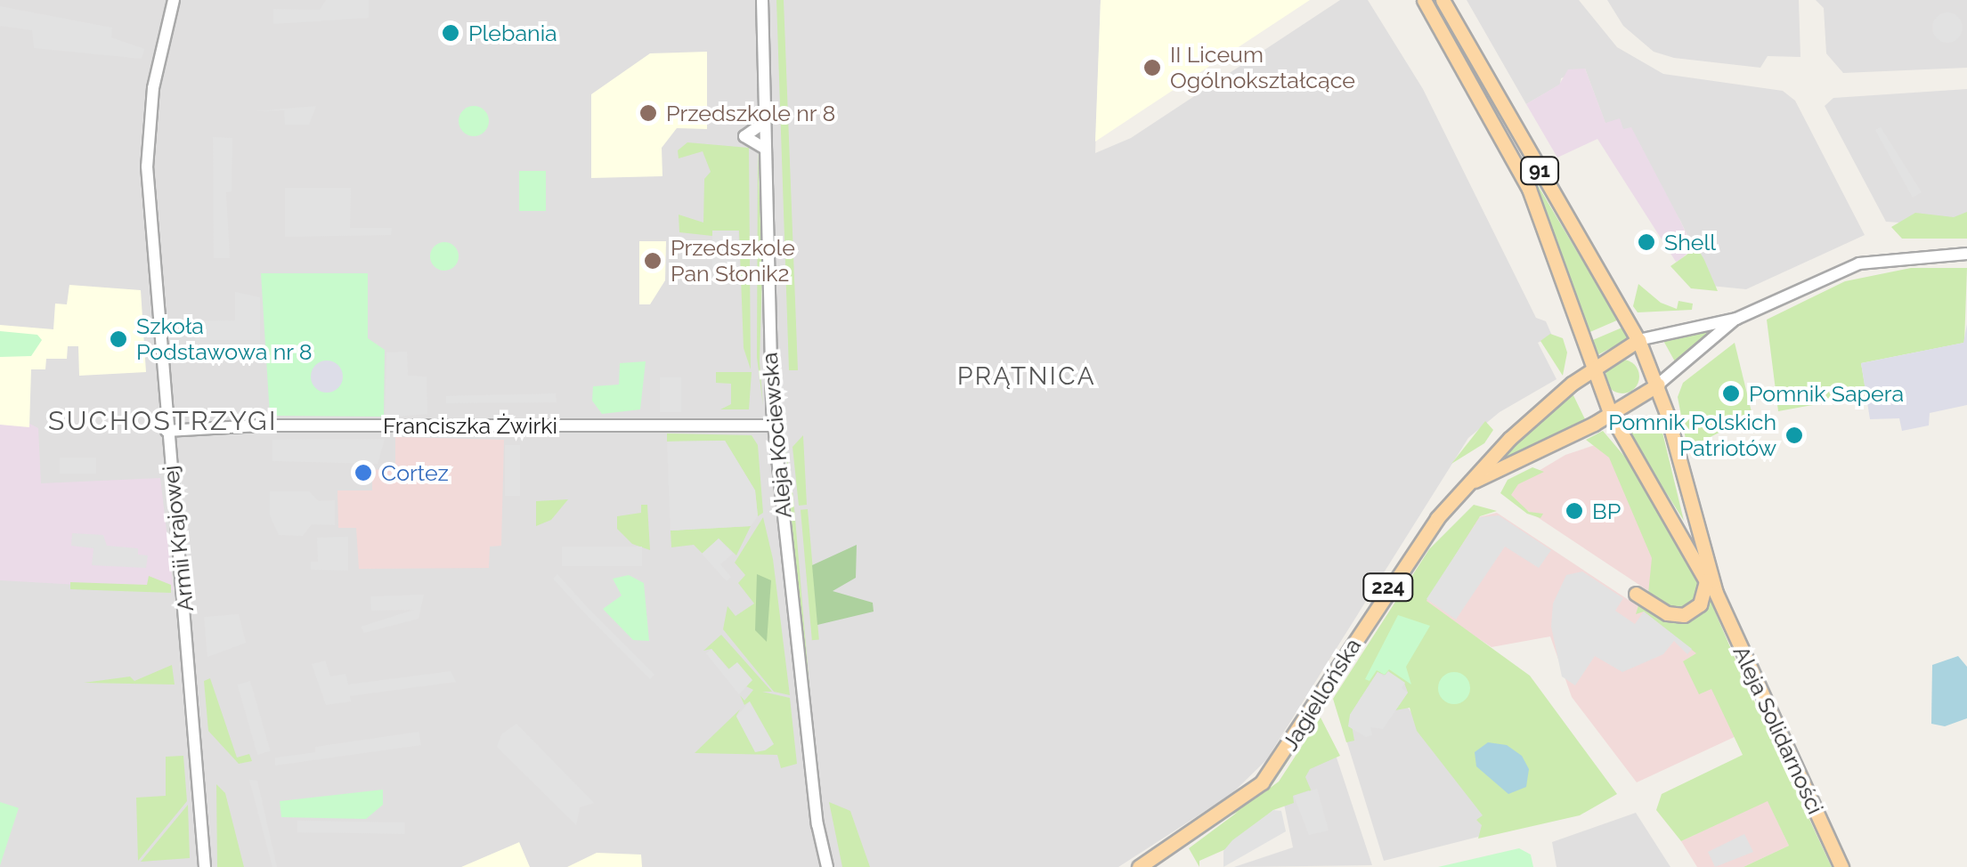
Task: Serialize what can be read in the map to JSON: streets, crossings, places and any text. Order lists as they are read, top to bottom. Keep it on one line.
{"streets":{"main road":["91","224","Jagiellońska","Aleja Solidarności"],"street":["Franciszka Żwirki","Aleja Kociewska","Armii Krajowej"]},"crossings":[["91","Jagiellońska"],["91","Aleja Solidarności"],["Franciszka Żwirki","Aleja Kociewska"],["Franciszka Żwirki","Armii Krajowej"],["Jagiellońska","Aleja Solidarności"]],"districts":["PRĄTNICA","SUCHOSTRZYGI"],"places":["Plebania","II Liceum Ogólnokształcące","Przedszkole nr 8","Shell","Przedszkole Pan Słonik2","Szkoła Podstawowa nr 8","Pomnik Sapera","Pomnik Polskich Patriotów","Cortez","BP"]}
